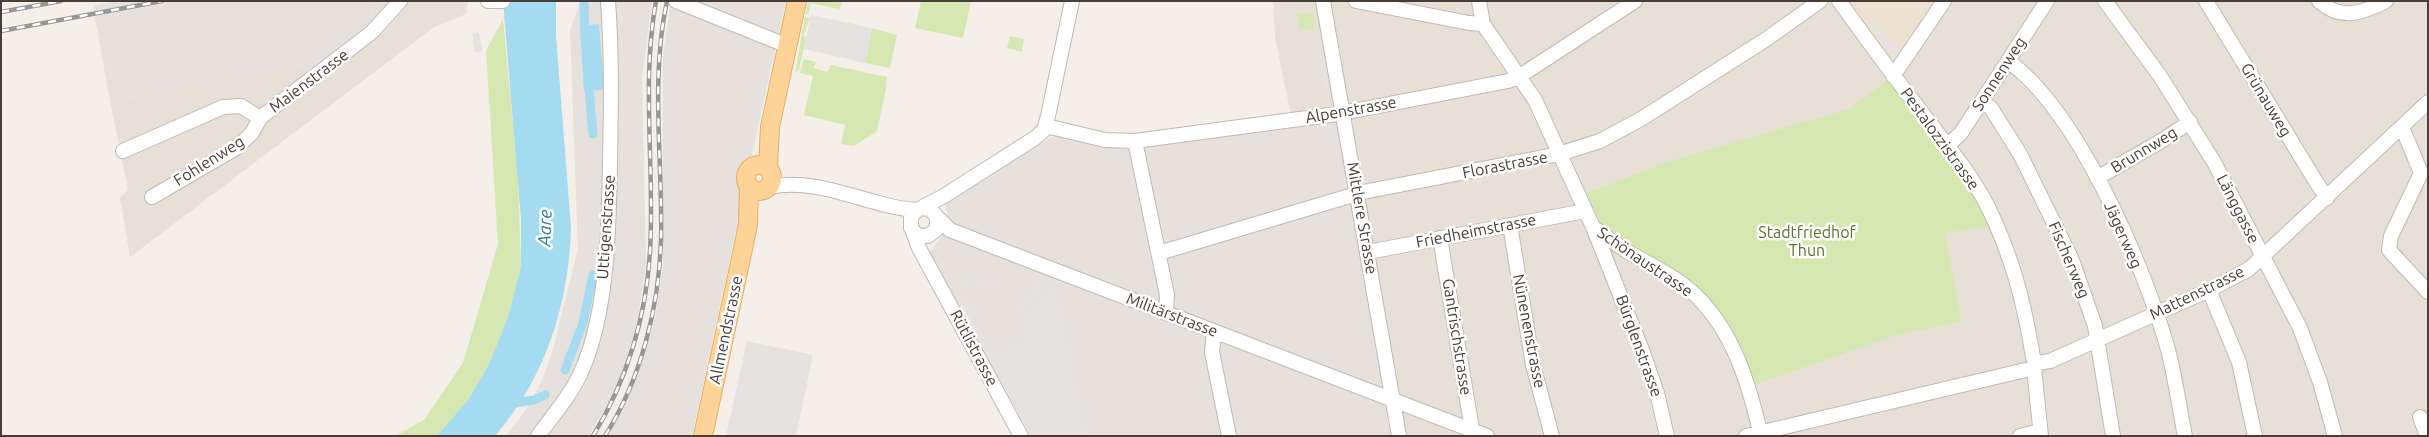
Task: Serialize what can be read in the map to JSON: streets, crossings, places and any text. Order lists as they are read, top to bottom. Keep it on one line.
{"streets":{"main road":["Allmendstrasse"],"street":["Sonnenweg","Maienstrasse","Grünauweg","Alpenstrasse","Pestalozzistrasse","Brunnweg","Fohlenweg","Florastrasse","Länggasse","Mittlere Strasse","Uttigenstrasse","Friedheimstrasse","Jägerweg","Fischerweg","Schönaustrasse","Mattenstrasse","Militärstrasse","Nünenenstrasse","Gantrischstrasse","Bürglenstrasse","Rütlistrasse"]},"crossings":[["Sonnenweg","Pestalozzistrasse"],["Sonnenweg","Jägerweg"],["Sonnenweg","Fischerweg"],["Maienstrasse","Fohlenweg"],["Grünauweg","Mattenstrasse"],["Alpenstrasse","Mittlere Strasse"],["Alpenstrasse","Schönaustrasse"],["Pestalozzistrasse","Mattenstrasse"],["Brunnweg","Länggasse"],["Brunnweg","Jägerweg"],["Florastrasse","Mittlere Strasse"],["Florastrasse","Schönaustrasse"],["Länggasse","Mattenstrasse"],["Mittlere Strasse","Friedheimstrasse"],["Mittlere Strasse","Militärstrasse"],["Friedheimstrasse","Schönaustrasse"],["Friedheimstrasse","Nünenenstrasse"],["Friedheimstrasse","Gantrischstrasse"],["Jägerweg","Mattenstrasse"],["Fischerweg","Mattenstrasse"],["Schönaustrasse","Mattenstrasse"],["Schönaustrasse","Bürglenstrasse"],["Militärstrasse","Rütlistrasse"]],"water":["Aare"],"parks":["Stadtfriedhof Thun"]}
